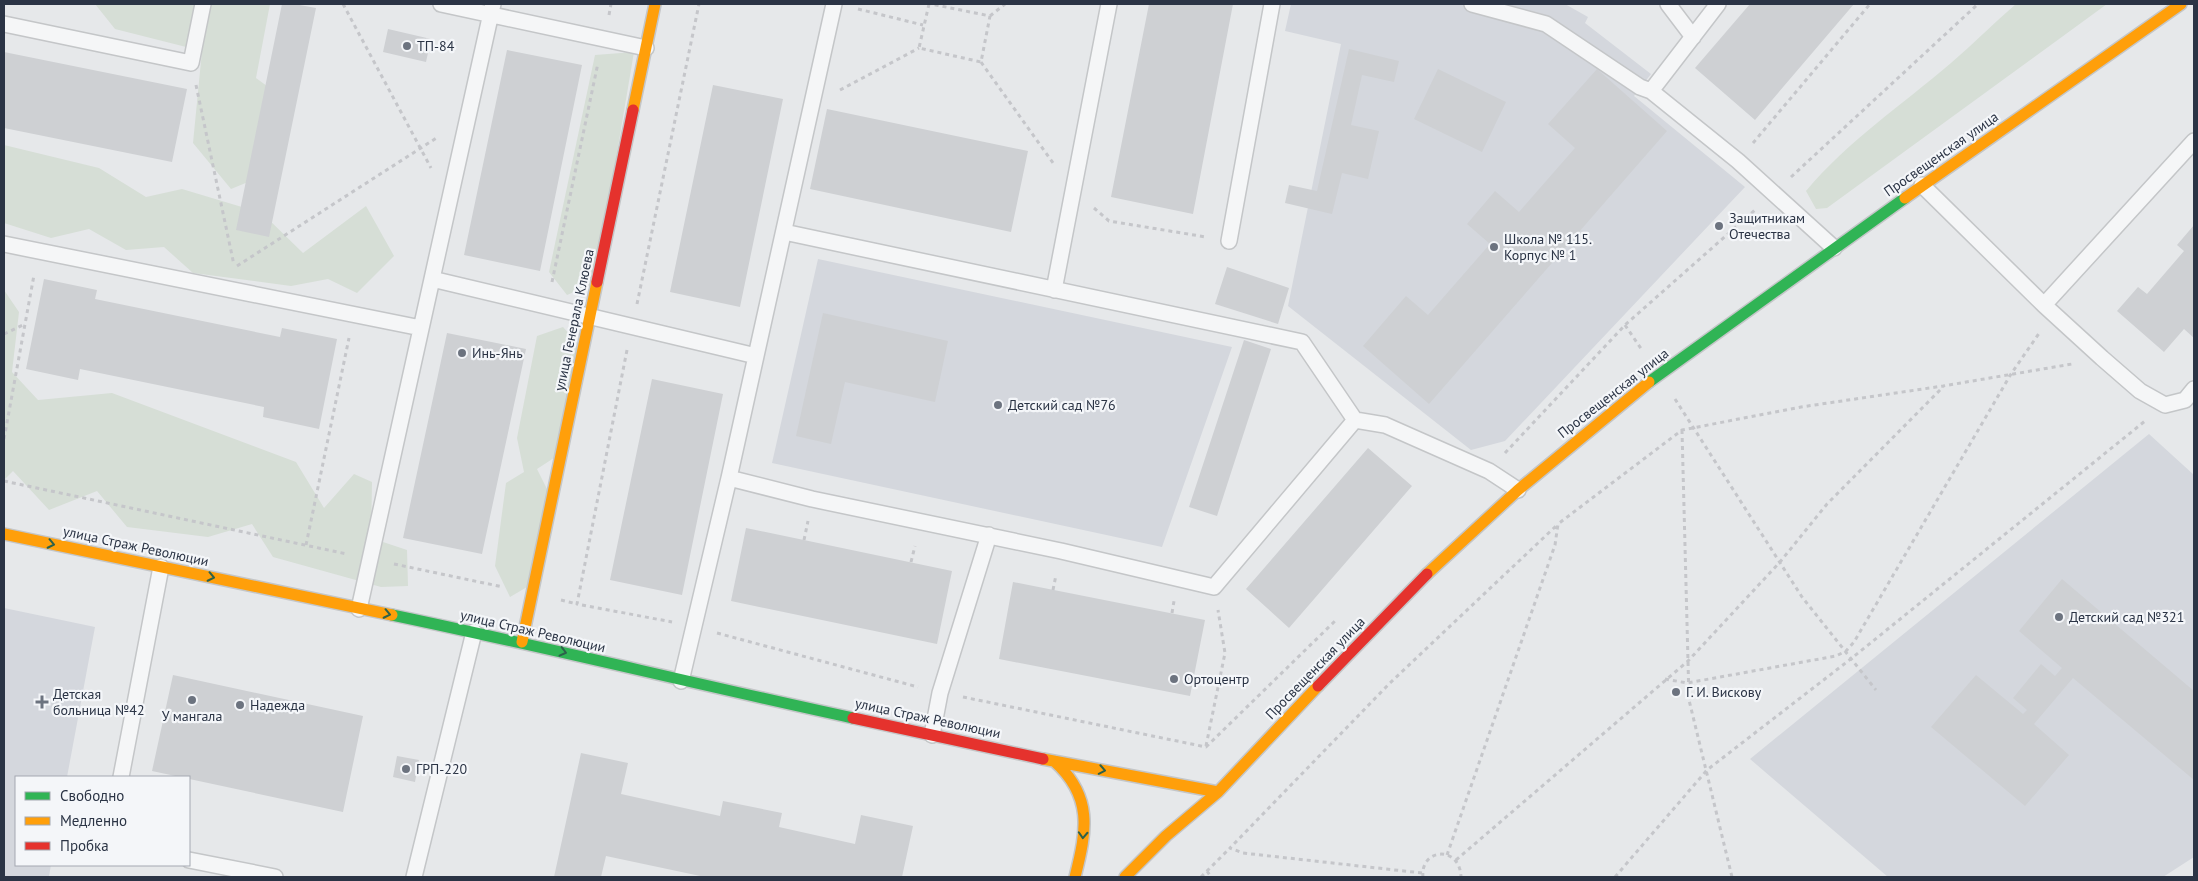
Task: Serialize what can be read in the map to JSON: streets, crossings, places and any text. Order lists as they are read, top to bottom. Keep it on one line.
{"streets":{"street":["Просвещенская улица","улица Генерала Клюева","улица Страж Революции"]},"crossings":[["Просвещенская улица","улица Страж Революции"],["улица Генерала Клюева","улица Страж Революции"]],"one_way":["улица Страж Революции"],"places":{"other":["ТП-84","Защитникам Отечества","Школа № 115. Корпус № 1","Инь-Янь","Детский сад №76","Детский сад №321","Ортоцентр","Г. И. Вискову","У мангала","Надежда","ГРП-220"],"health":["Детская больница №42"]},"legend":["Свободно","Медленно","Пробка"]}
